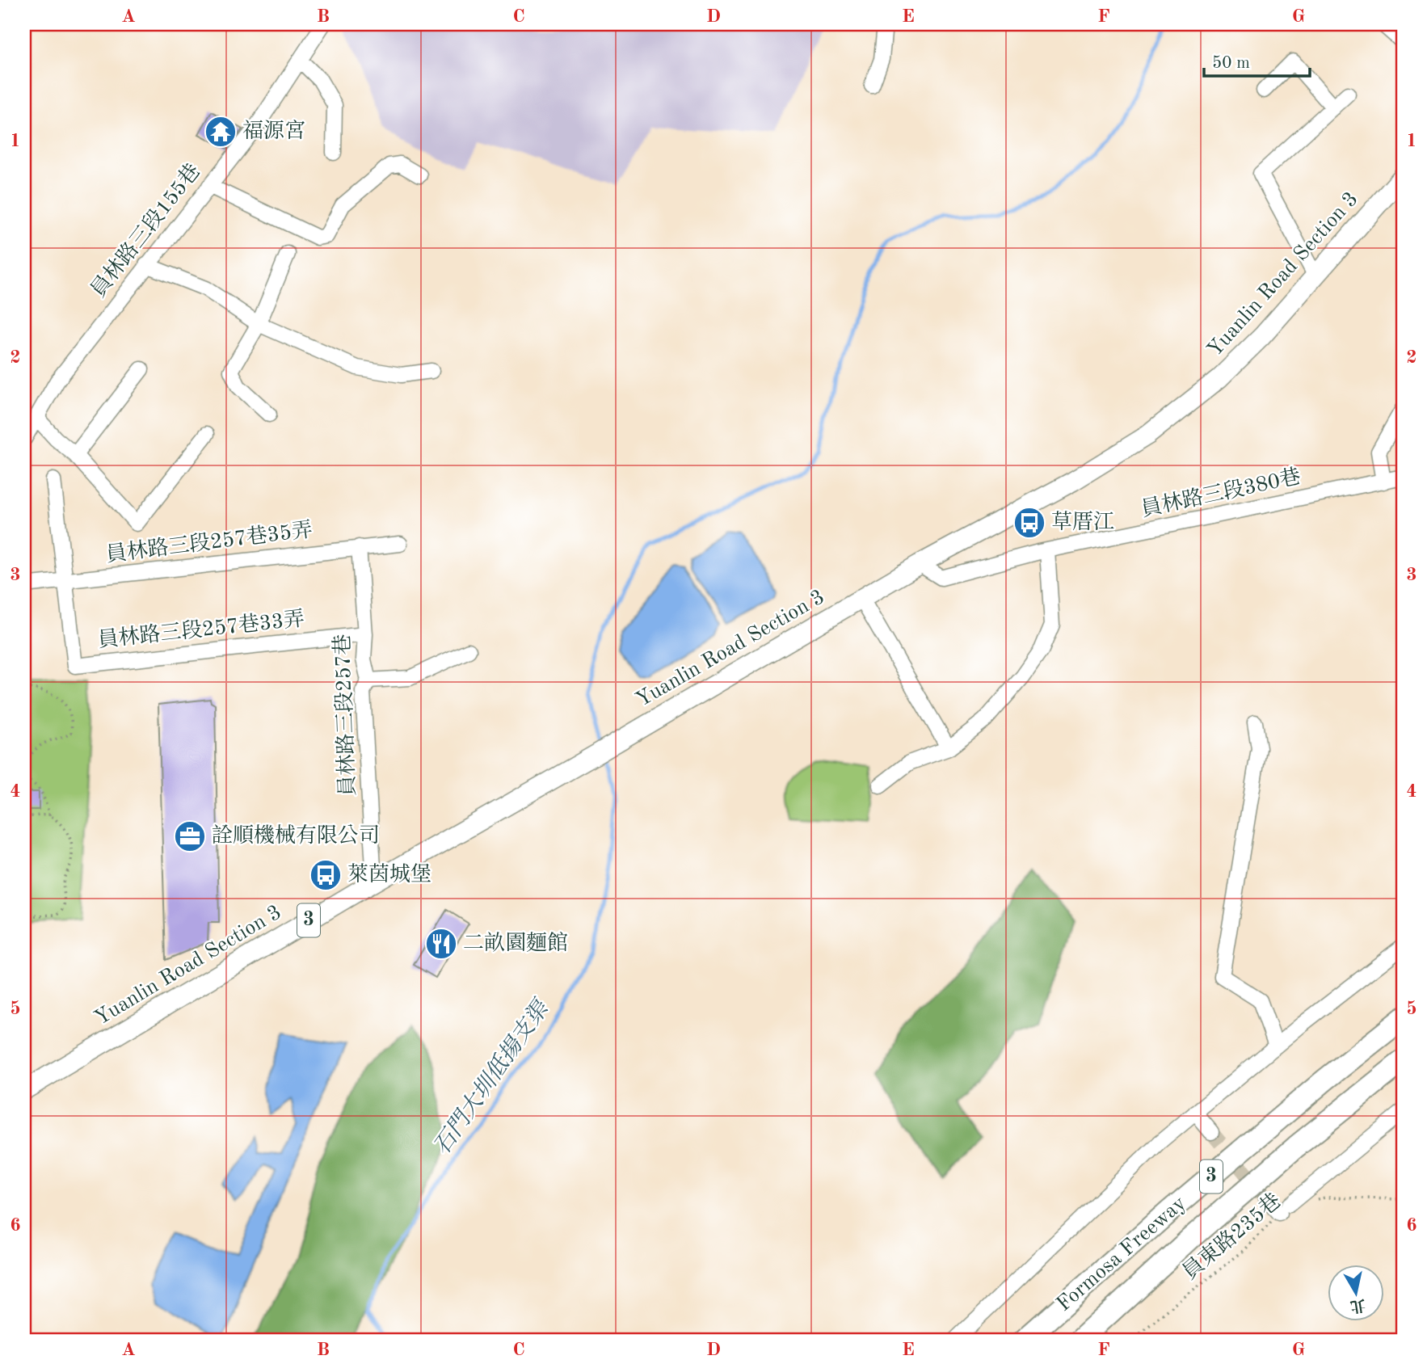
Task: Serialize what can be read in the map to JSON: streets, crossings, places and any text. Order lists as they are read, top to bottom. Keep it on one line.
{"streets":{"highway":["3","Formosa Freeway"],"main road":["Yuanlin Road Section 3"],"street":["員林路三段155巷","員林路三段380巷","員林路三段257巷35弄","員林路三段257巷33弄","員林路三段257巷"],"path":["員東路235巷"]},"crossings":[["Yuanlin Road Section 3","員林路三段380巷"],["Yuanlin Road Section 3","員林路三段257巷"],["員林路三段257巷35弄","員林路三段257巷33弄"],["員林路三段257巷35弄","員林路三段257巷"],["員林路三段257巷33弄","員林路三段257巷"]],"water":["石門大圳低揚支渠"],"places":{"temple":["福源宮"],"bus stop":["草厝江","萊茵城堡"],"office":["詮順機械有限公司"],"restaurant":["二畝園麵館"]},"scale_bar":"50 m","north":"bottom","grid":{"columns":["A","B","C","D","E","F","G"],"rows":["1","2","3","4","5","6"]}}
